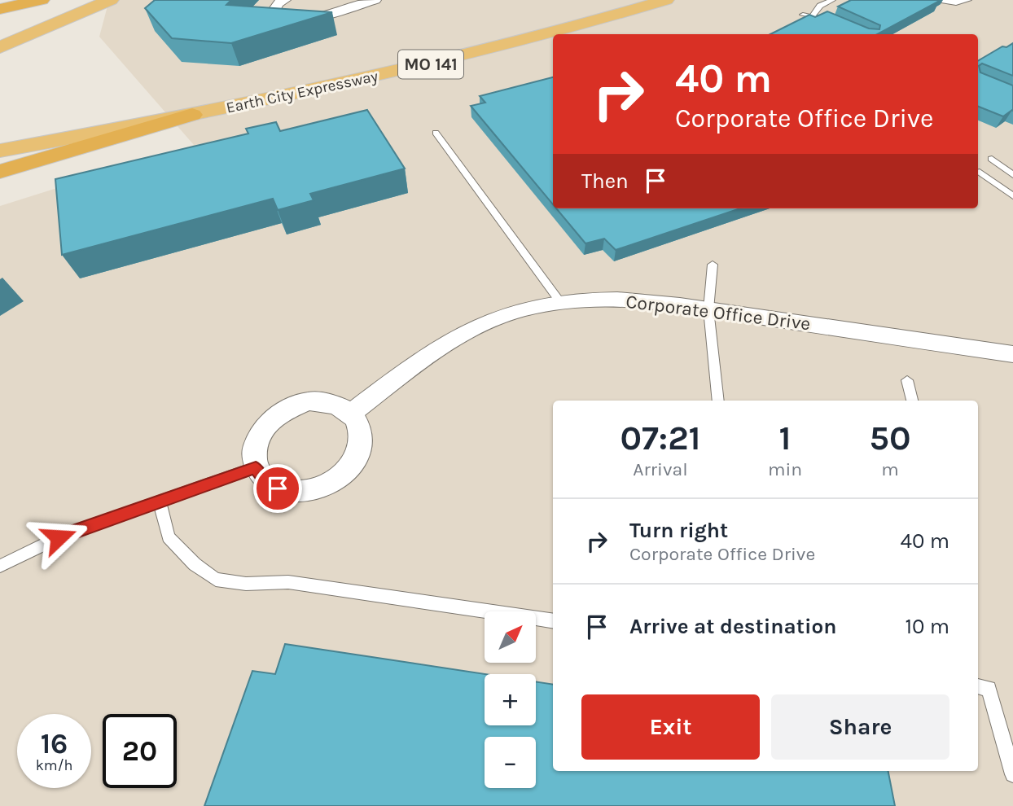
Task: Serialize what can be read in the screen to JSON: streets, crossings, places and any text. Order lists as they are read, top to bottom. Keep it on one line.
{"streets":{"highway":["MO 141","Earth City Expressway"],"street":["Corporate Office Drive"]},"north":"top right","page":{"turn":["40 m","Corporate Office Drive"],"then":"Then","eta":["07:21","Arrival","1","min","50","m"],"list":[{"name":"Turn right","note":"Corporate Office Drive","value":"40 m"},{"name":"Arrive at destination","value":"10 m"}],"map_buttons":["+","−"],"buttons":["Exit","Share"],"speed":"16 km/h","limit":"20"}}
